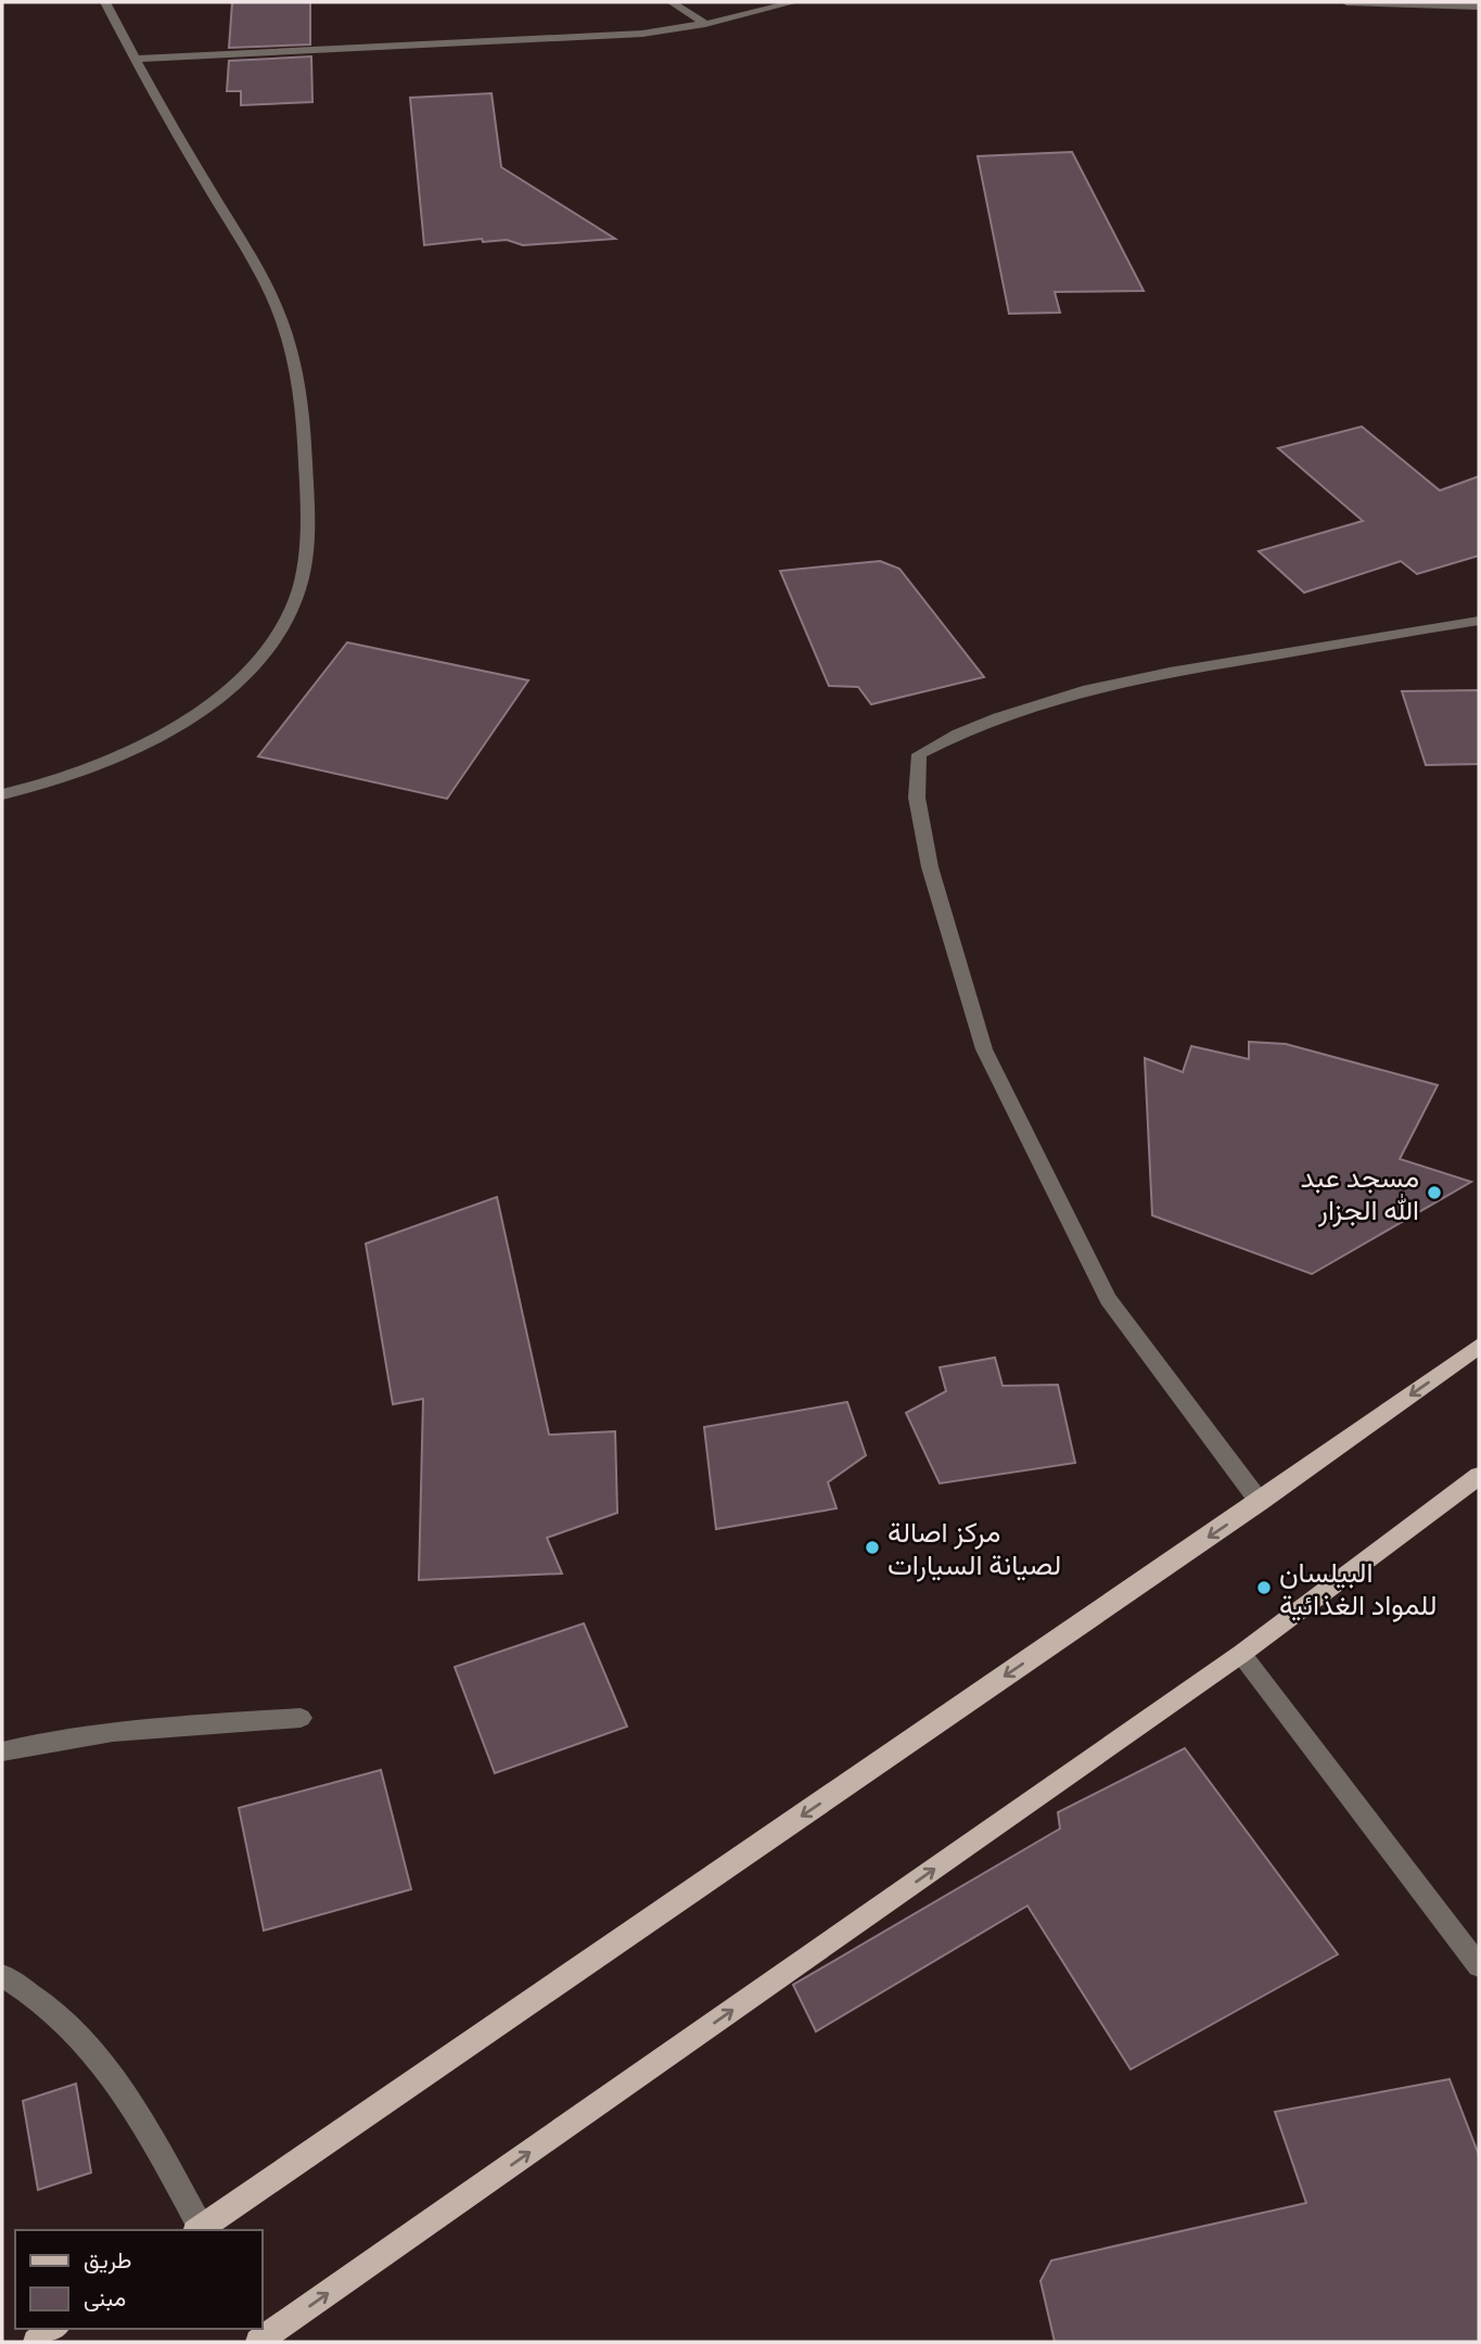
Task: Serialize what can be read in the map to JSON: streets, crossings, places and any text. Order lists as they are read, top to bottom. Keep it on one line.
{"places":["مسجد عبد الله الجزار","مركز اصالة لصيانة السيارات","البيلسان للمواد الغذائية"],"legend":["طريق","مبنى"]}
